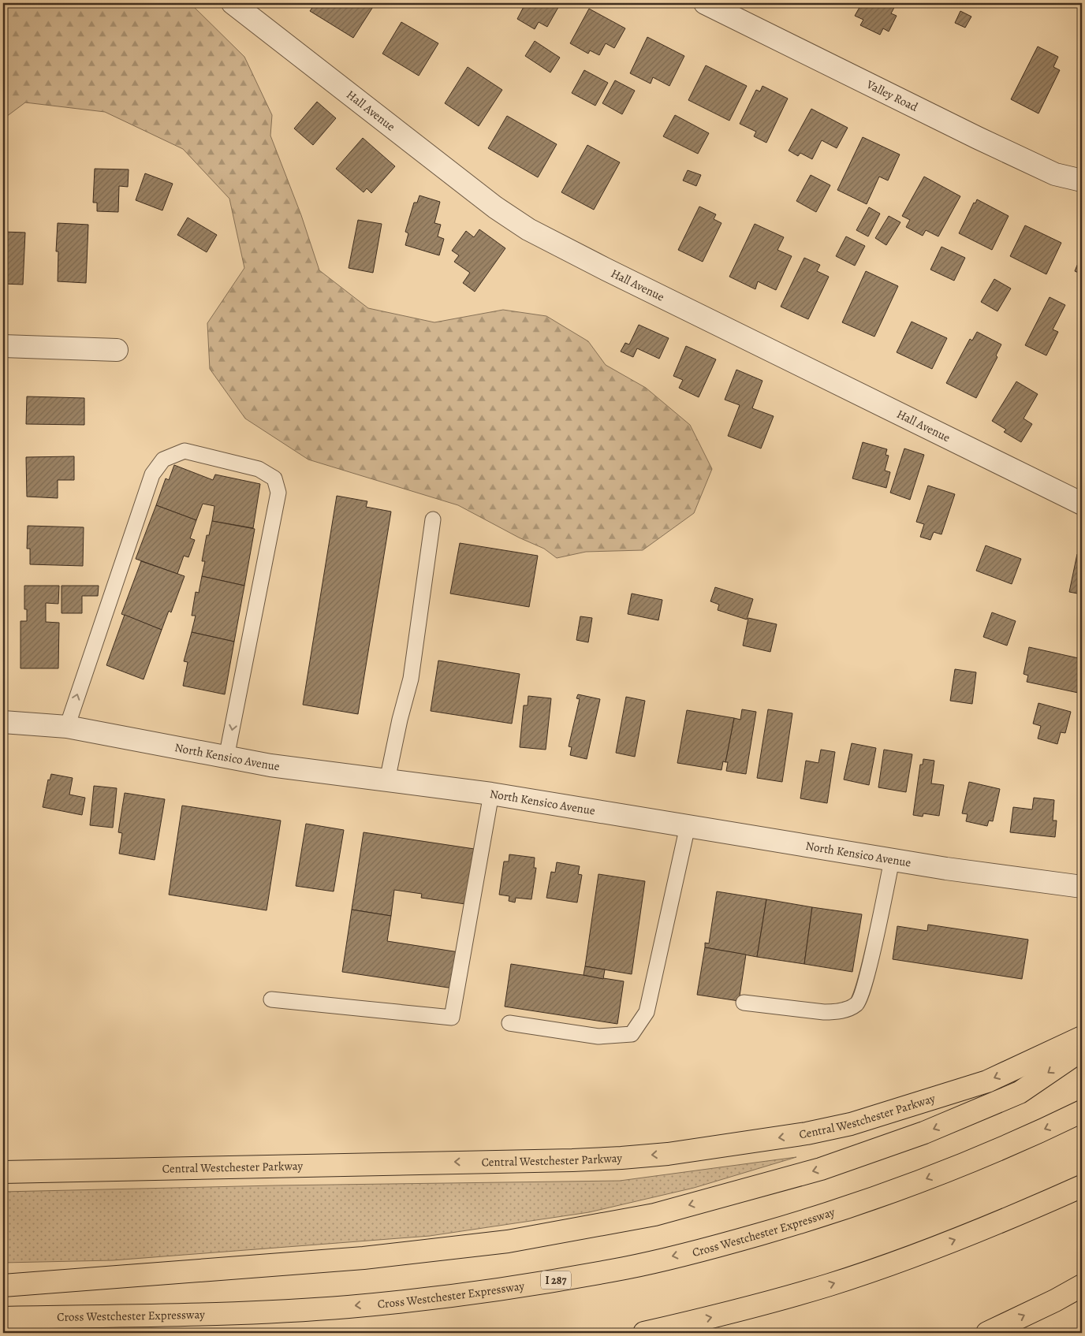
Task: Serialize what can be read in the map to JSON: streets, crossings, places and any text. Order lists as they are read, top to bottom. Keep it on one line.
{"streets":{"main road":["Central Westchester Parkway","Cross Westchester Expressway","I 287"],"street":["Valley Road","Hall Avenue","North Kensico Avenue"]}}
